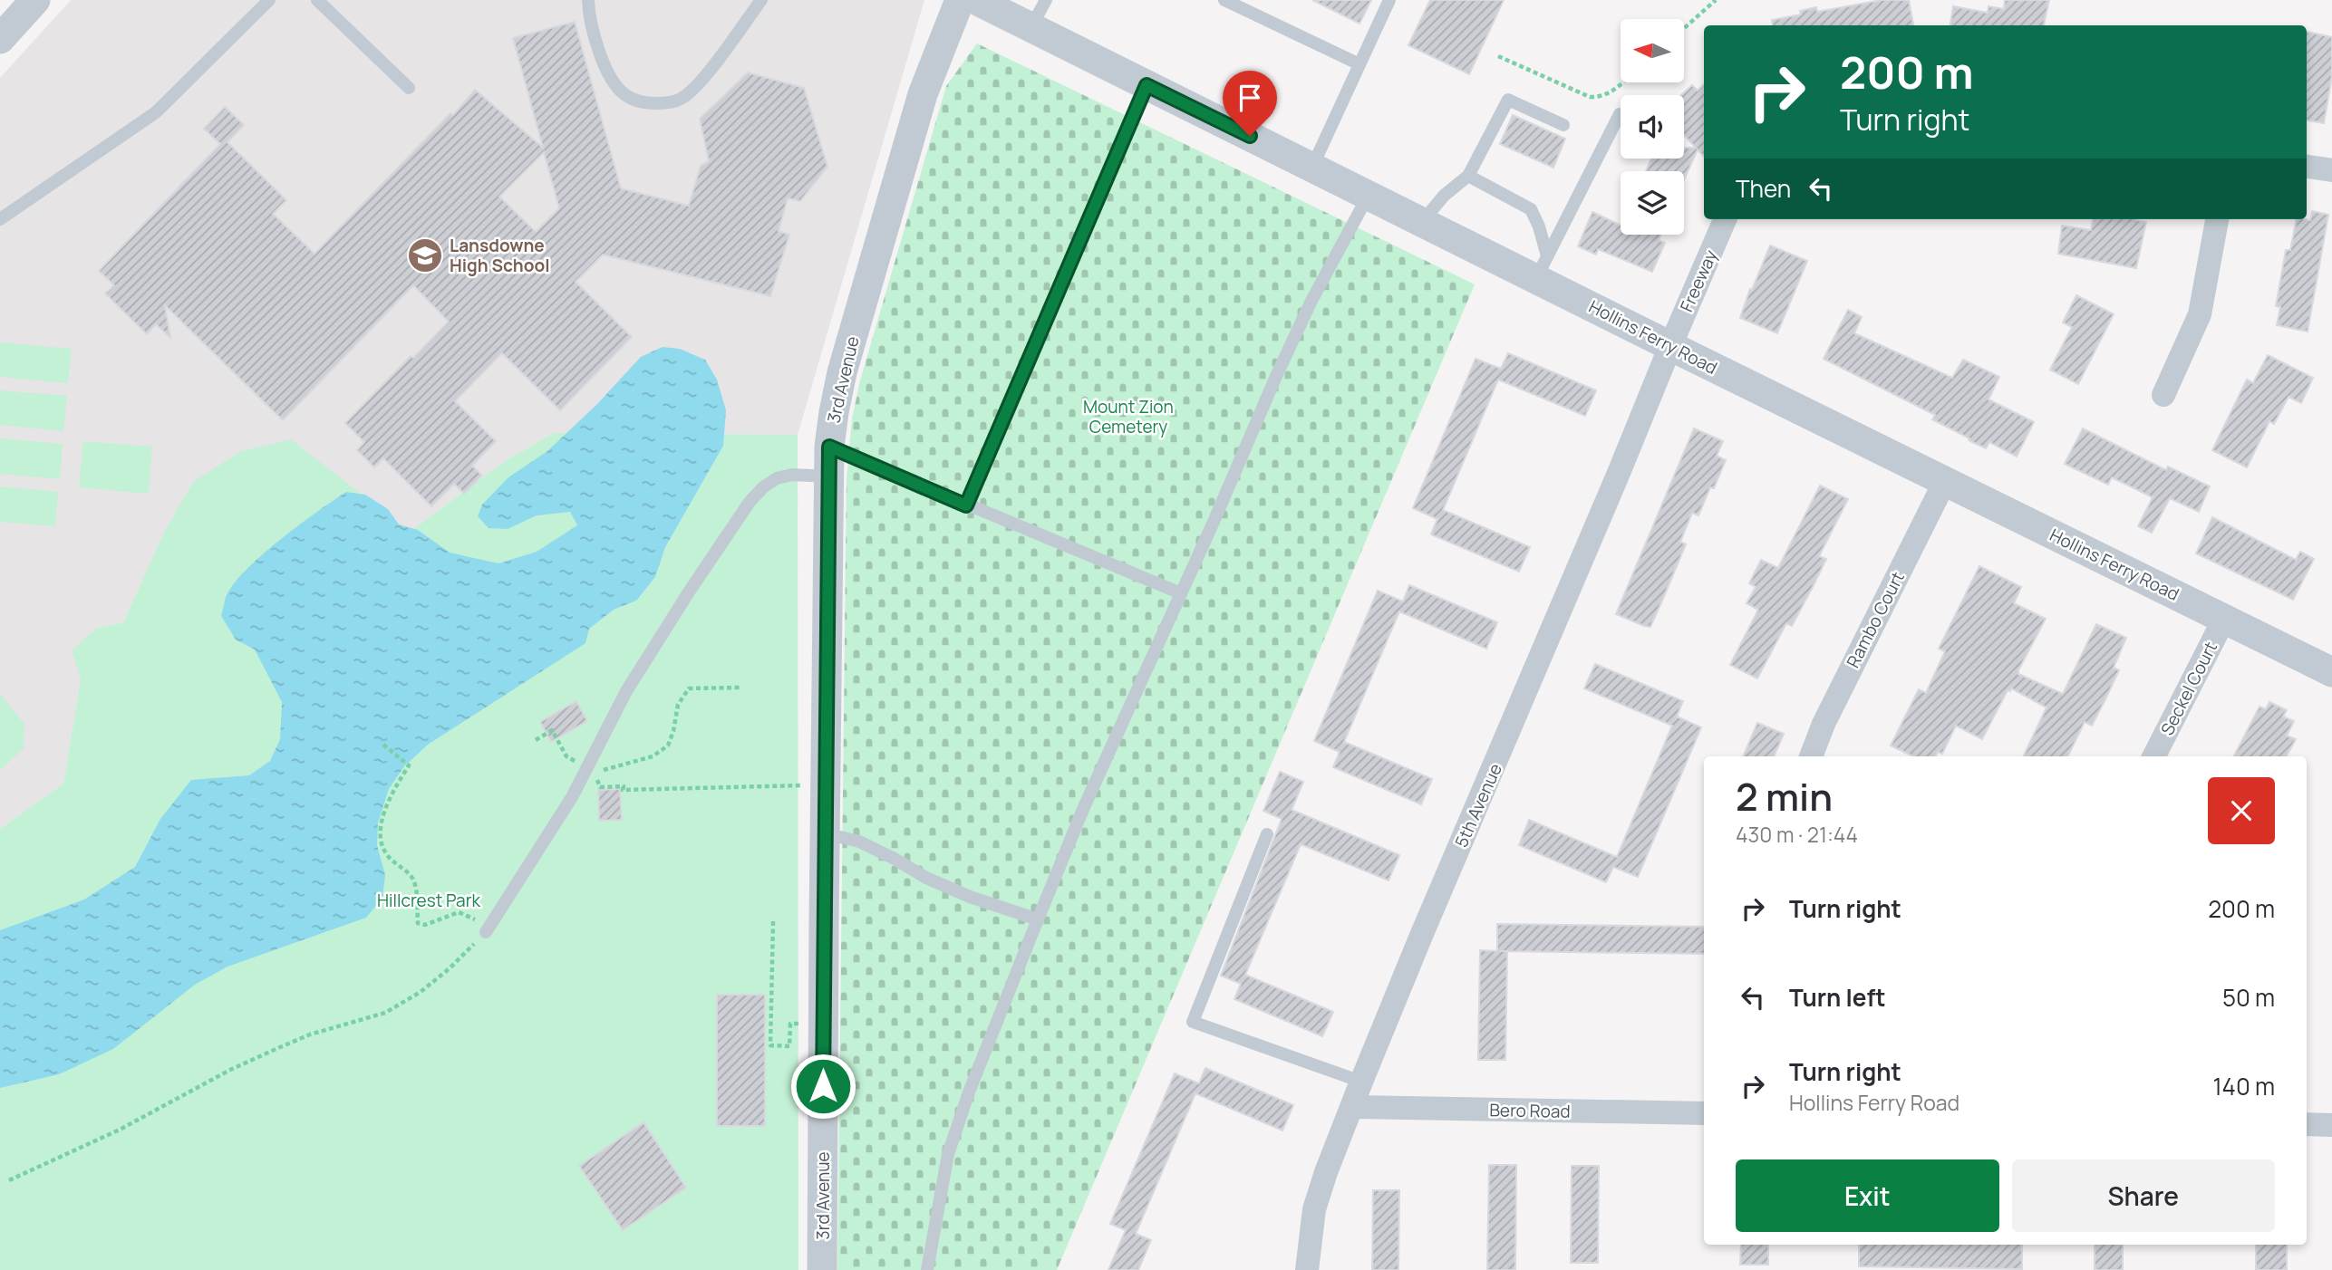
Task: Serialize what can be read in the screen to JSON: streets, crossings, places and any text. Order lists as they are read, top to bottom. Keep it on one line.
{"streets":{"street":["Freeway","Hollins Ferry Road","3rd Avenue","Rambo Court","Seckel Court","5th Avenue","Bero Road"]},"crossings":[["Freeway","Hollins Ferry Road"],["Freeway","5th Avenue"],["Hollins Ferry Road","Rambo Court"],["Hollins Ferry Road","Seckel Court"],["Hollins Ferry Road","5th Avenue"],["5th Avenue","Bero Road"]],"parks":["Mount Zion Cemetery","Hillcrest Park"],"places":{"school or university":["Lansdowne High School"]},"north":"left","page":{"turn":["200 m","Turn right"],"then":"Then","heading":["2 min","430 m · 21:44"],"list":[{"name":"Turn right","value":"200 m"},{"name":"Turn left","value":"50 m"},{"name":"Turn right","note":"Hollins Ferry Road","value":"140 m"}],"buttons":["Exit","Share"]}}
